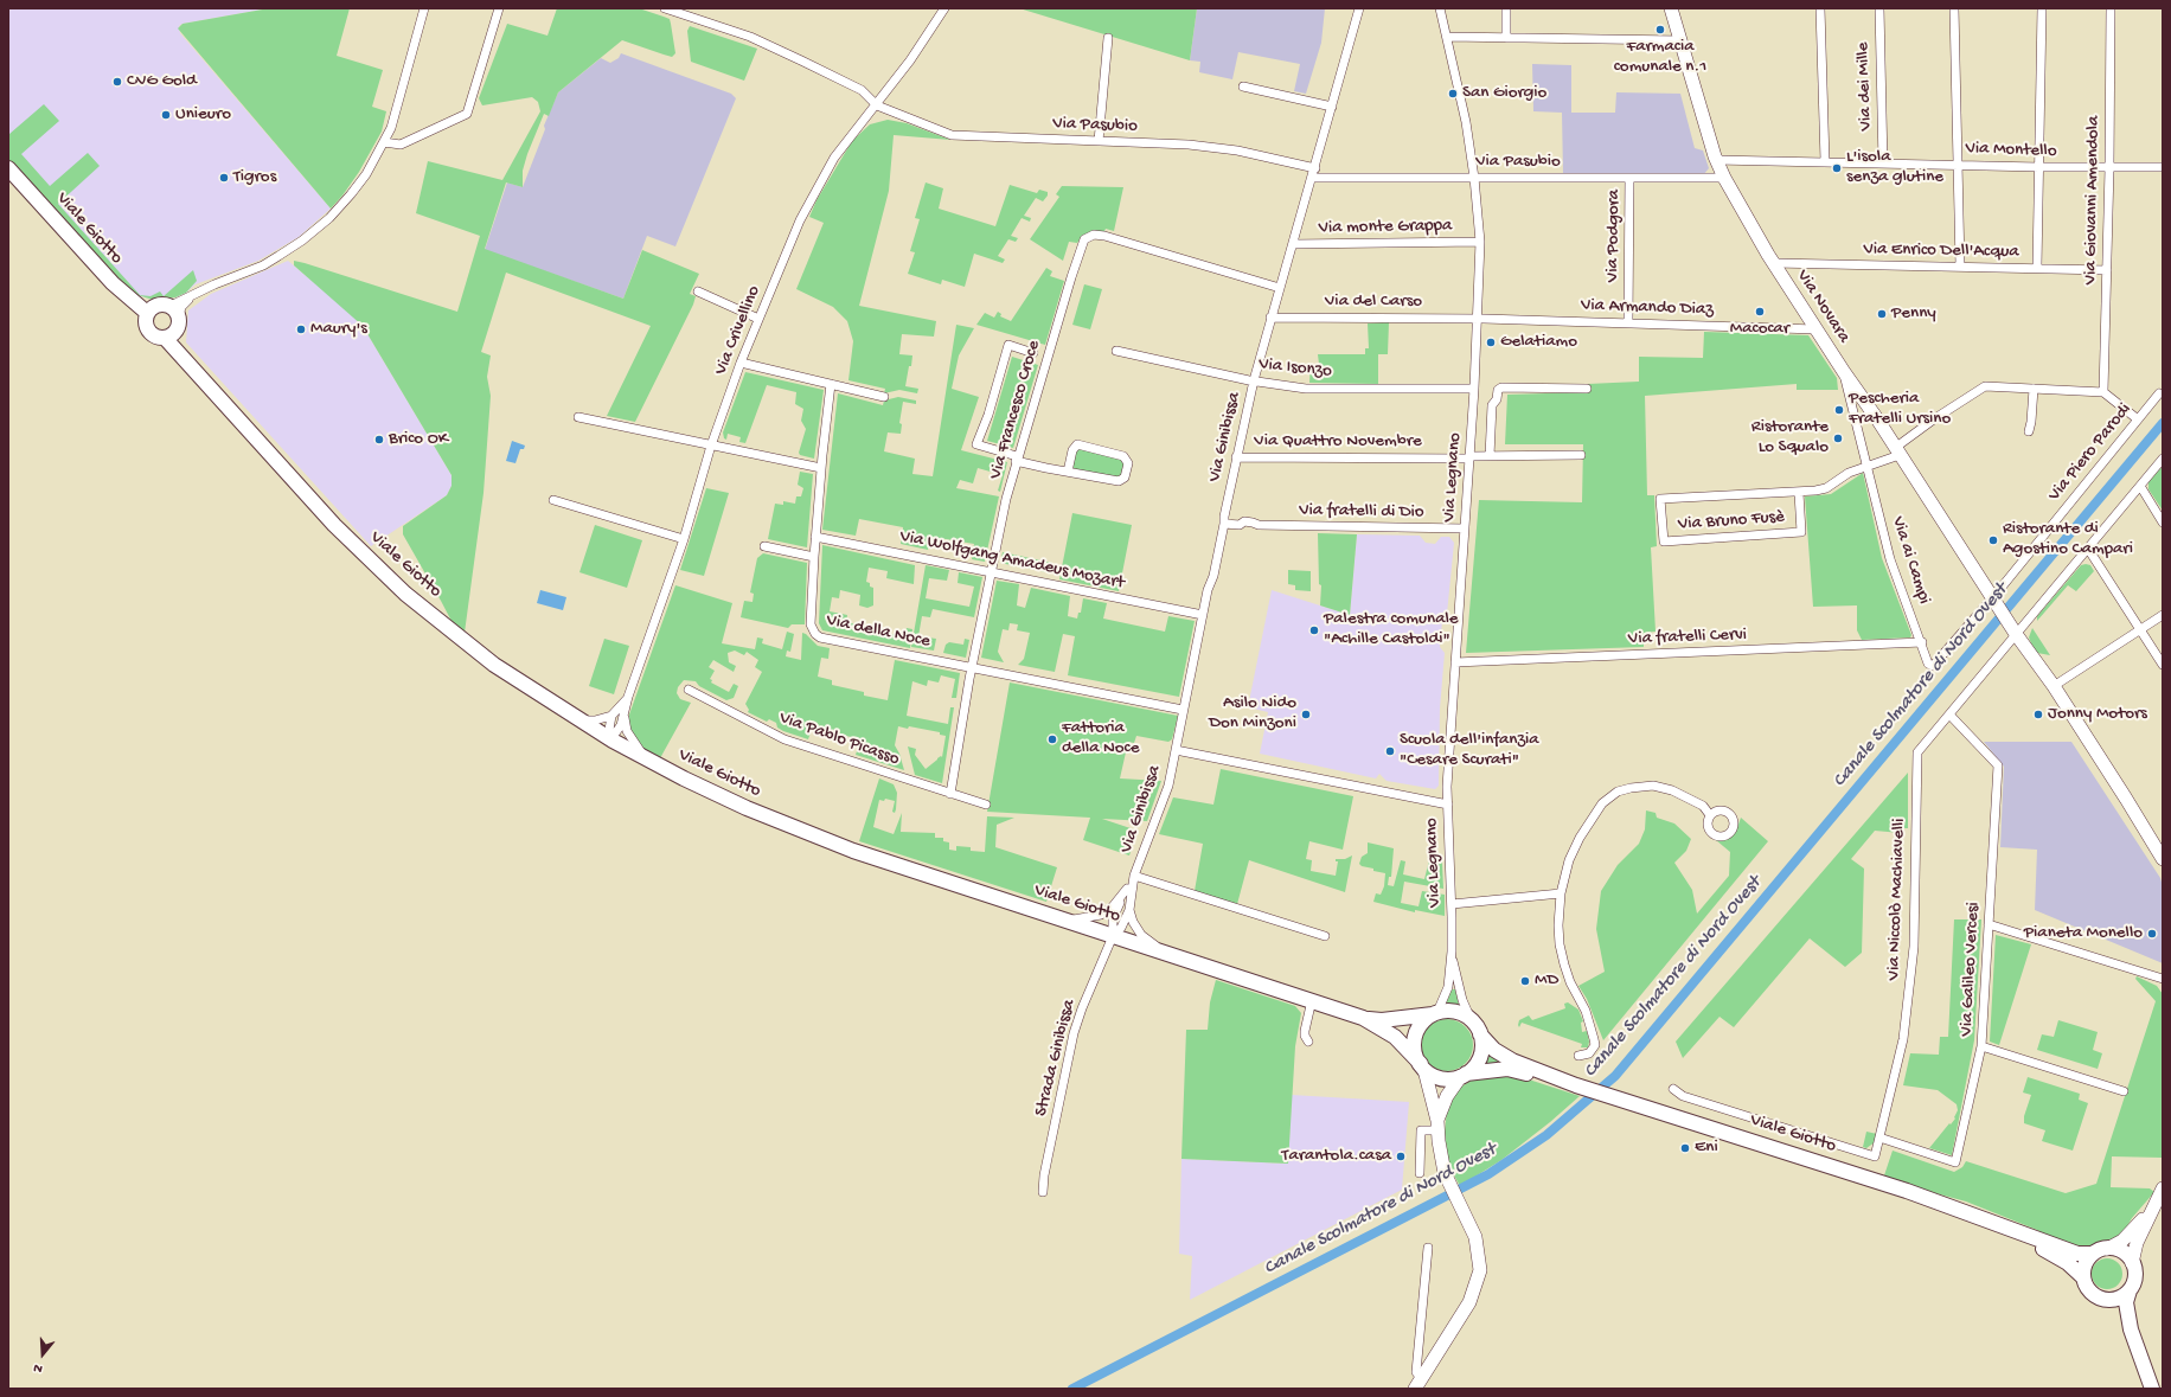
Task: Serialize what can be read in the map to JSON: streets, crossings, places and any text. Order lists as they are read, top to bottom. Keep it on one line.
{"streets":{"main road":["Viale Giotto"],"street":["Via dei Mille","Via Pasubio","Via Montello","Via Giovanni Amendola","Via monte Grappa","Via Podgora","Via Enrico Dell'Acqua","Via del Carso","Via Novara","Via Armando Diaz","Via Crivellino","Via Isonzo","Via Francesco Croce","Via Ginibissa","Via Quattro Novembre","Via Piero Parodi","Via Legnano","Via fratelli di Dio","Via Bruno Fusè","Via Wolfgang Amadeus Mozart","Via ai Campi","Via della Noce","Via fratelli Cervi","Via Pablo Picasso","Via Niccolò Machiavelli","Via Galileo Vercesi","Strada Ginibissa"]},"crossings":[["Via dei Mille","Via Montello"],["Via Pasubio","Via Podgora"],["Via Pasubio","Via Novara"],["Via Pasubio","Via Crivellino"],["Via Pasubio","Via Ginibissa"],["Via Pasubio","Via Legnano"],["Via Montello","Via Giovanni Amendola"],["Via Montello","Via Novara"],["Via Giovanni Amendola","Via Enrico Dell'Acqua"],["Via Giovanni Amendola","Via Bruno Fusè"],["Via monte Grappa","Via Ginibissa"],["Via monte Grappa","Via Legnano"],["Viale Giotto","Via Crivellino"],["Viale Giotto","Via Ginibissa"],["Viale Giotto","Via Legnano"],["Viale Giotto","Strada Ginibissa"],["Via Podgora","Via Armando Diaz"],["Via Enrico Dell'Acqua","Via Novara"],["Via del Carso","Via Armando Diaz"],["Via del Carso","Via Ginibissa"],["Via del Carso","Via Legnano"],["Via Novara","Via Armando Diaz"],["Via Novara","Via Piero Parodi"],["Via Novara","Via Bruno Fusè"],["Via Novara","Via ai Campi"],["Via Novara","Via Niccolò Machiavelli"],["Via Armando Diaz","Via Legnano"],["Via Isonzo","Via Ginibissa"],["Via Isonzo","Via Legnano"],["Via Francesco Croce","Via Ginibissa"],["Via Francesco Croce","Via Wolfgang Amadeus Mozart"],["Via Francesco Croce","Via della Noce"],["Via Francesco Croce","Via Pablo Picasso"],["Via Ginibissa","Via Quattro Novembre"],["Via Ginibissa","Via fratelli di Dio"],["Via Ginibissa","Via Wolfgang Amadeus Mozart"],["Via Ginibissa","Via della Noce"],["Via Ginibissa","Strada Ginibissa"],["Via Quattro Novembre","Via Legnano"],["Via Piero Parodi","Via ai Campi"],["Via Legnano","Via fratelli di Dio"],["Via Legnano","Via fratelli Cervi"],["Via Bruno Fusè","Via ai Campi"],["Via Wolfgang Amadeus Mozart","Via della Noce"],["Via ai Campi","Via fratelli Cervi"],["Via Niccolò Machiavelli","Via Galileo Vercesi"]],"water":["Canale Scolmatore di Nord Ovest"],"places":["Farmacia comunale n.1","CVG Gold","San Giorgio","Unieuro","L'isola senza glutine","Tigros","Macocar","Penny","Maury's","Gelatiamo","Pescheria Fratelli Ursino","Ristorante Lo Squalo","Brico OK","Ristorante di Agostino Campari","Palestra comunale \"Achille Castoldi\"","Asilo Nido Don Minzoni","Jonny Motors","Fattoria della Noce","Scuola dell'infanzia \"Cesare Scurati\"","Pianeta Monello","MD","Eni","Tarantola.casa"],"north":"bottom"}
